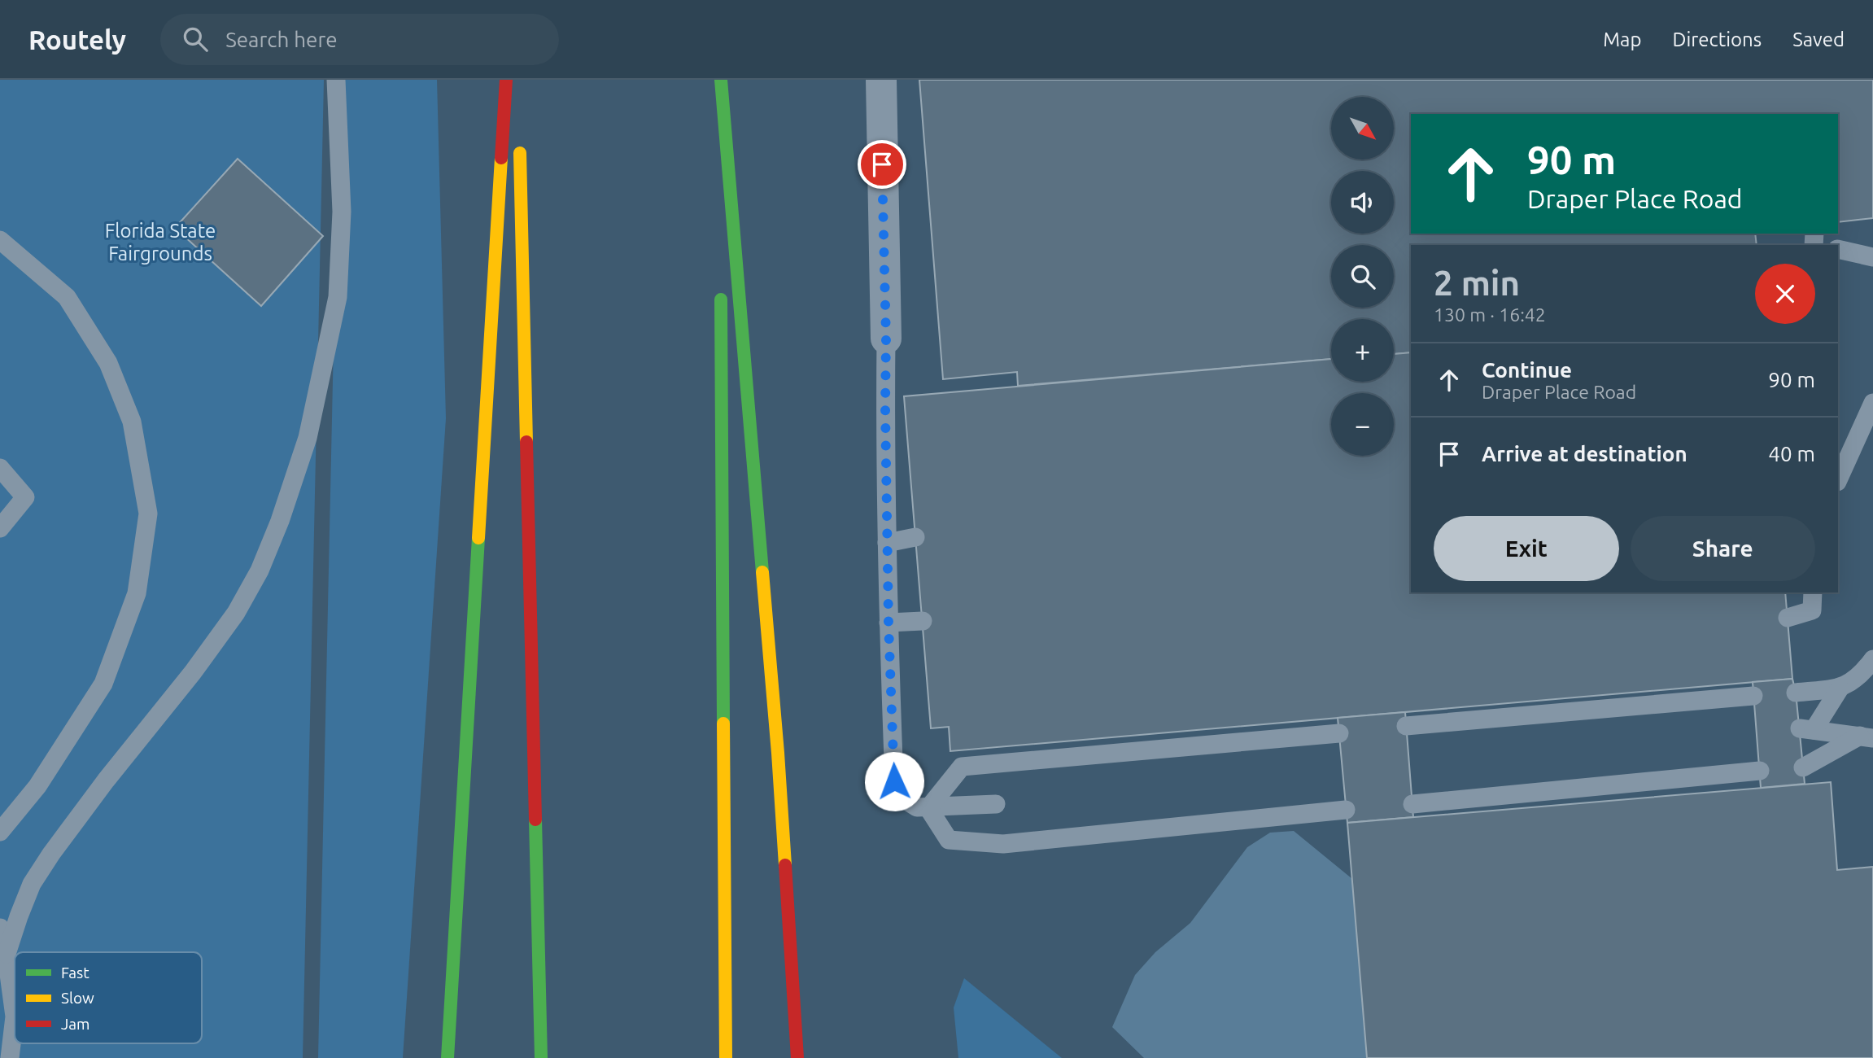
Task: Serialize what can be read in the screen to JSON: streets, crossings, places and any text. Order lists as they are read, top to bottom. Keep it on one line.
{"parks":["Florida State Fairgrounds"],"legend":["Fast","Slow","Jam"],"north":"bottom right","page":{"header":"Routely","search":"Search here","nav":["Map","Directions","Saved"],"map_buttons":["+","−"],"turn":["90 m","Draper Place Road"],"heading":["2 min","130 m · 16:42"],"list":[{"name":"Continue","note":"Draper Place Road","value":"90 m"},{"name":"Arrive at destination","value":"40 m"}],"buttons":["Exit","Share"]}}
